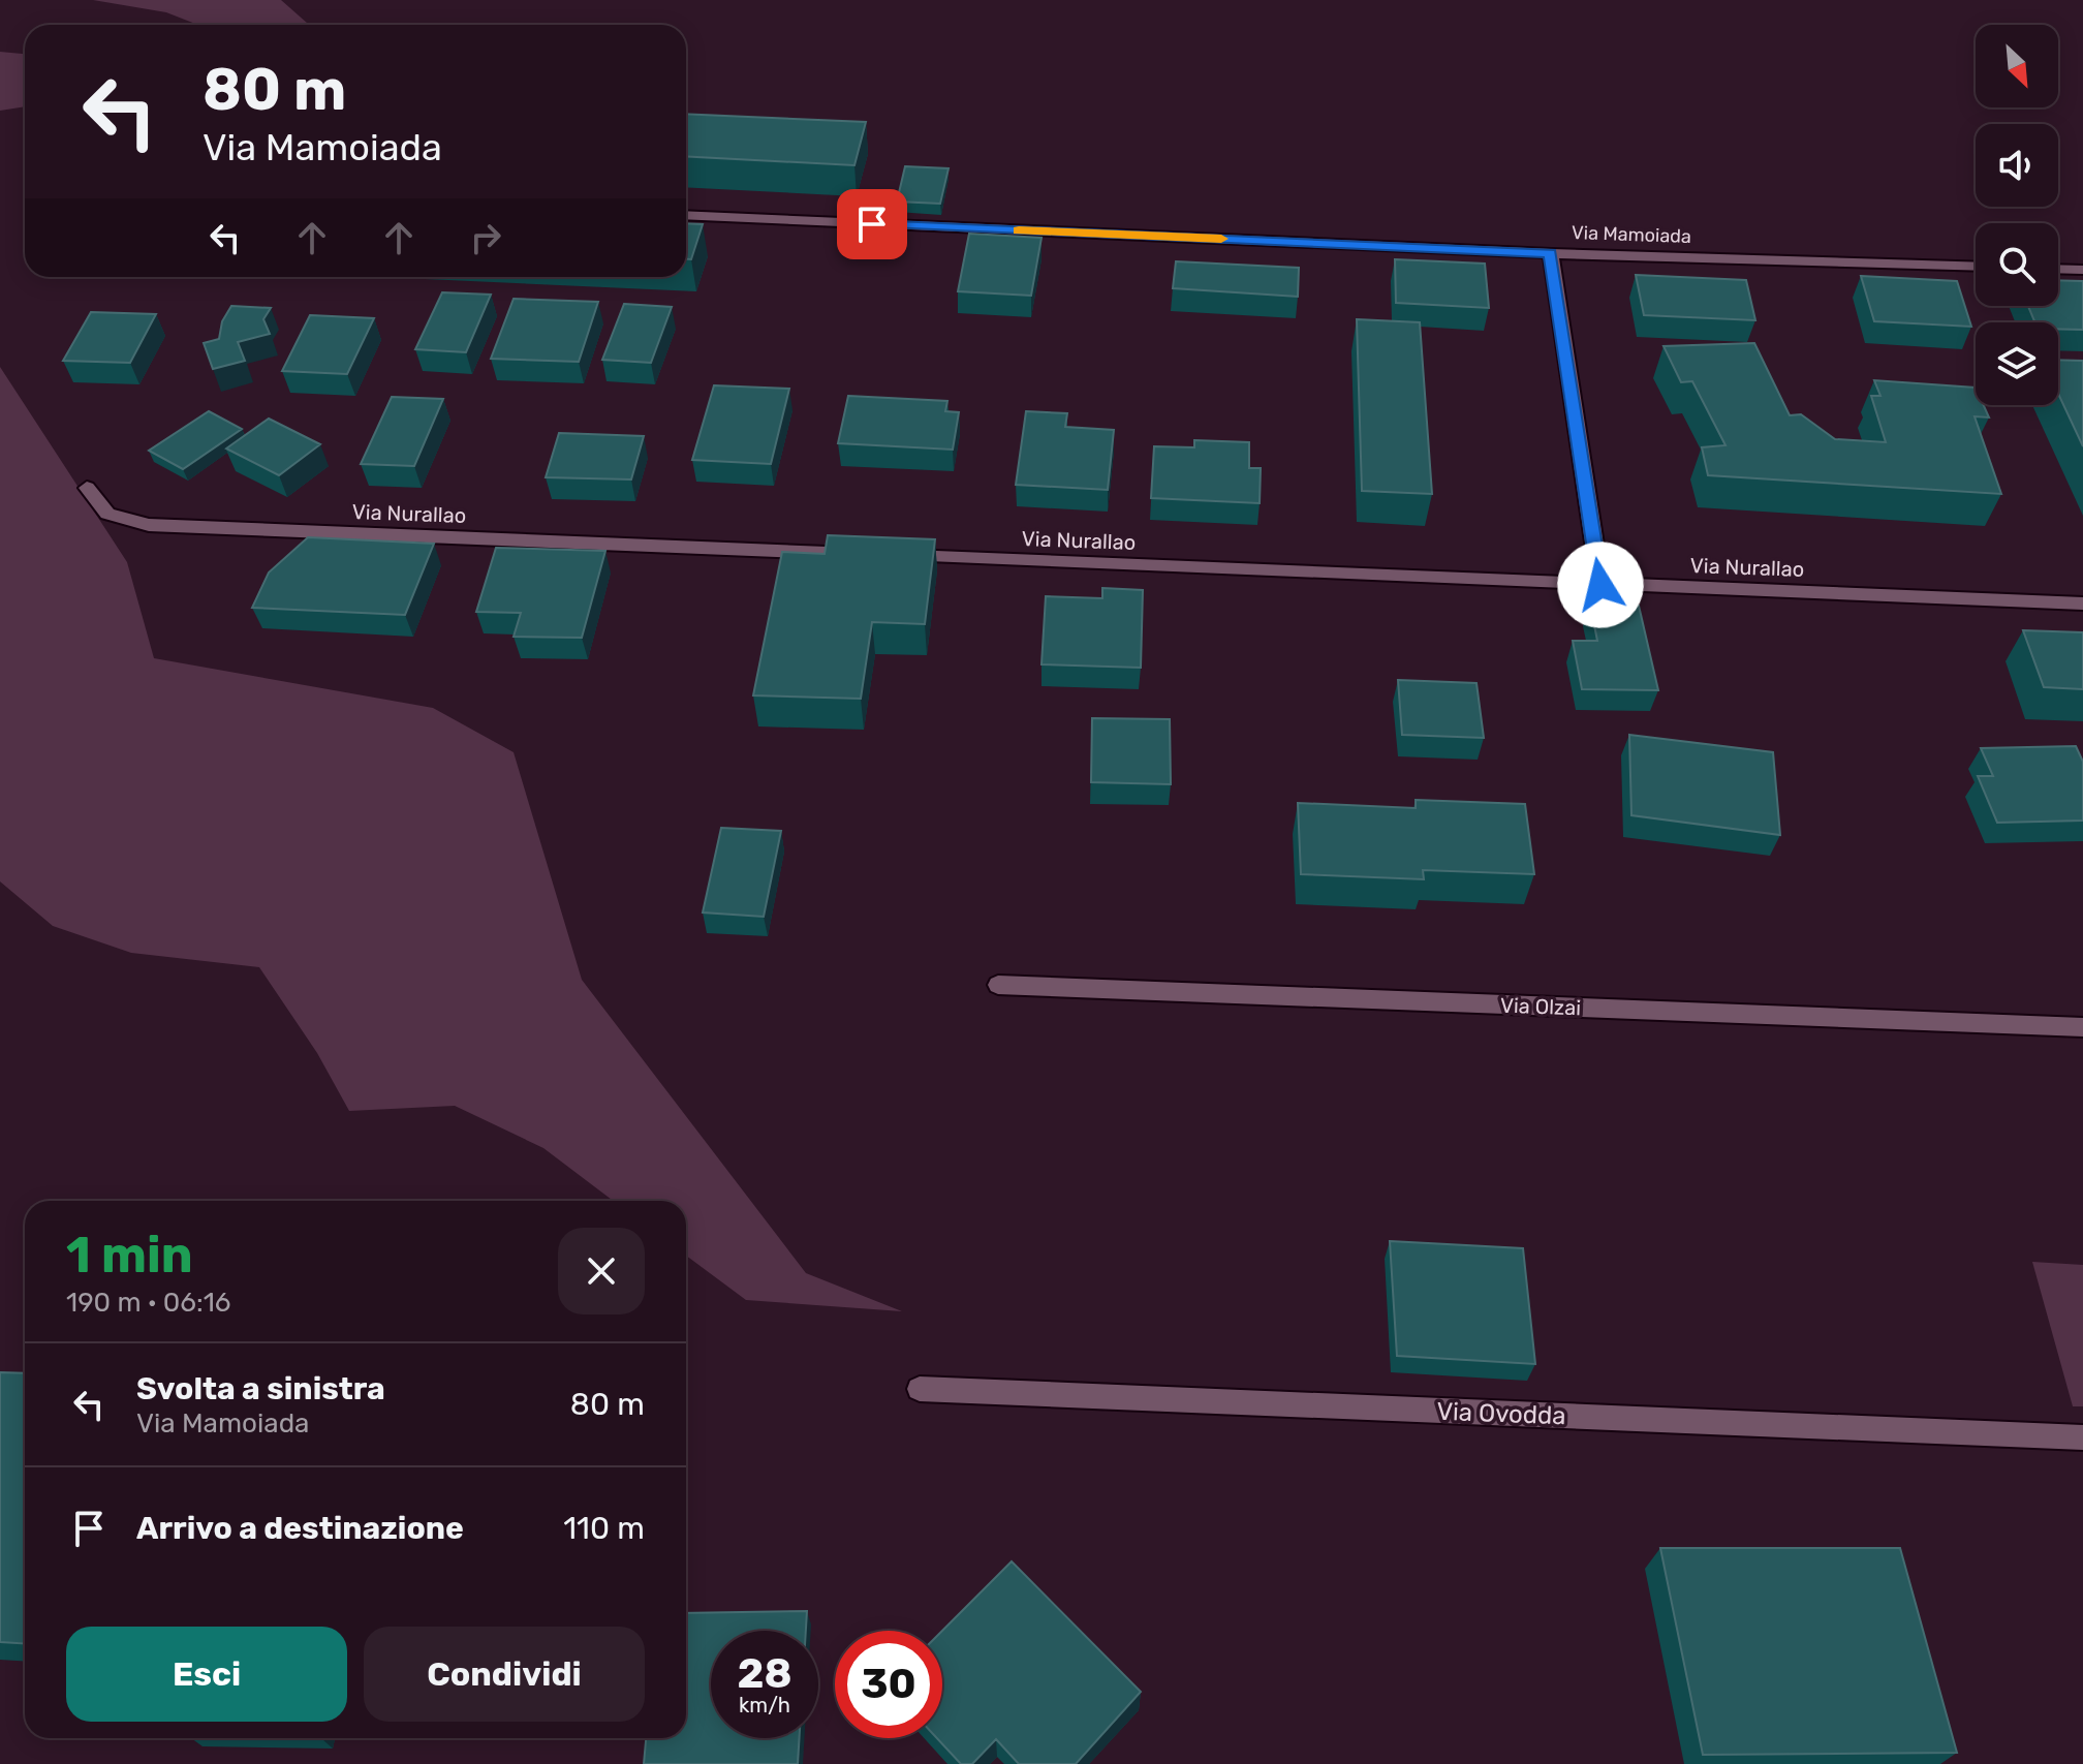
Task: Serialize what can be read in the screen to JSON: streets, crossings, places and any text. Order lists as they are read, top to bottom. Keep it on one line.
{"streets":{"street":["Via Mamoiada","Via Nurallao","Via Olzai","Via Ovodda"]},"north":"bottom right","page":{"turn":["80 m","Via Mamoiada"],"heading":["1 min","190 m · 06:16"],"list":[{"name":"Svolta a sinistra","note":"Via Mamoiada","value":"80 m"},{"name":"Arrivo a destinazione","value":"110 m"}],"buttons":["Esci","Condividi"],"speed":"28 km/h","limit":"30"}}
